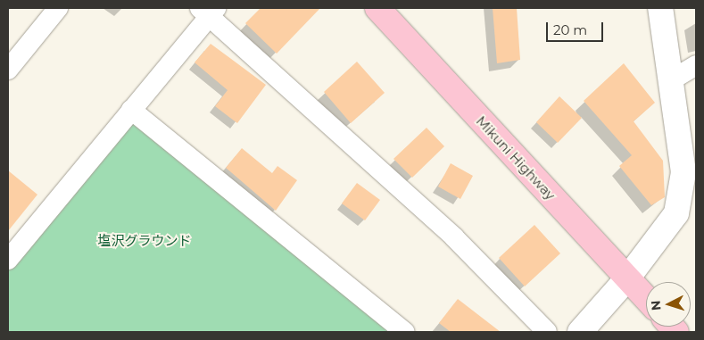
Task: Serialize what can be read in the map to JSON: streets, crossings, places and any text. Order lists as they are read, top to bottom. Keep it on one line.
{"streets":{"highway":["Mikuni Highway"]},"parks":["塩沢グラウンド"],"scale_bar":"20 m","north":"left"}
